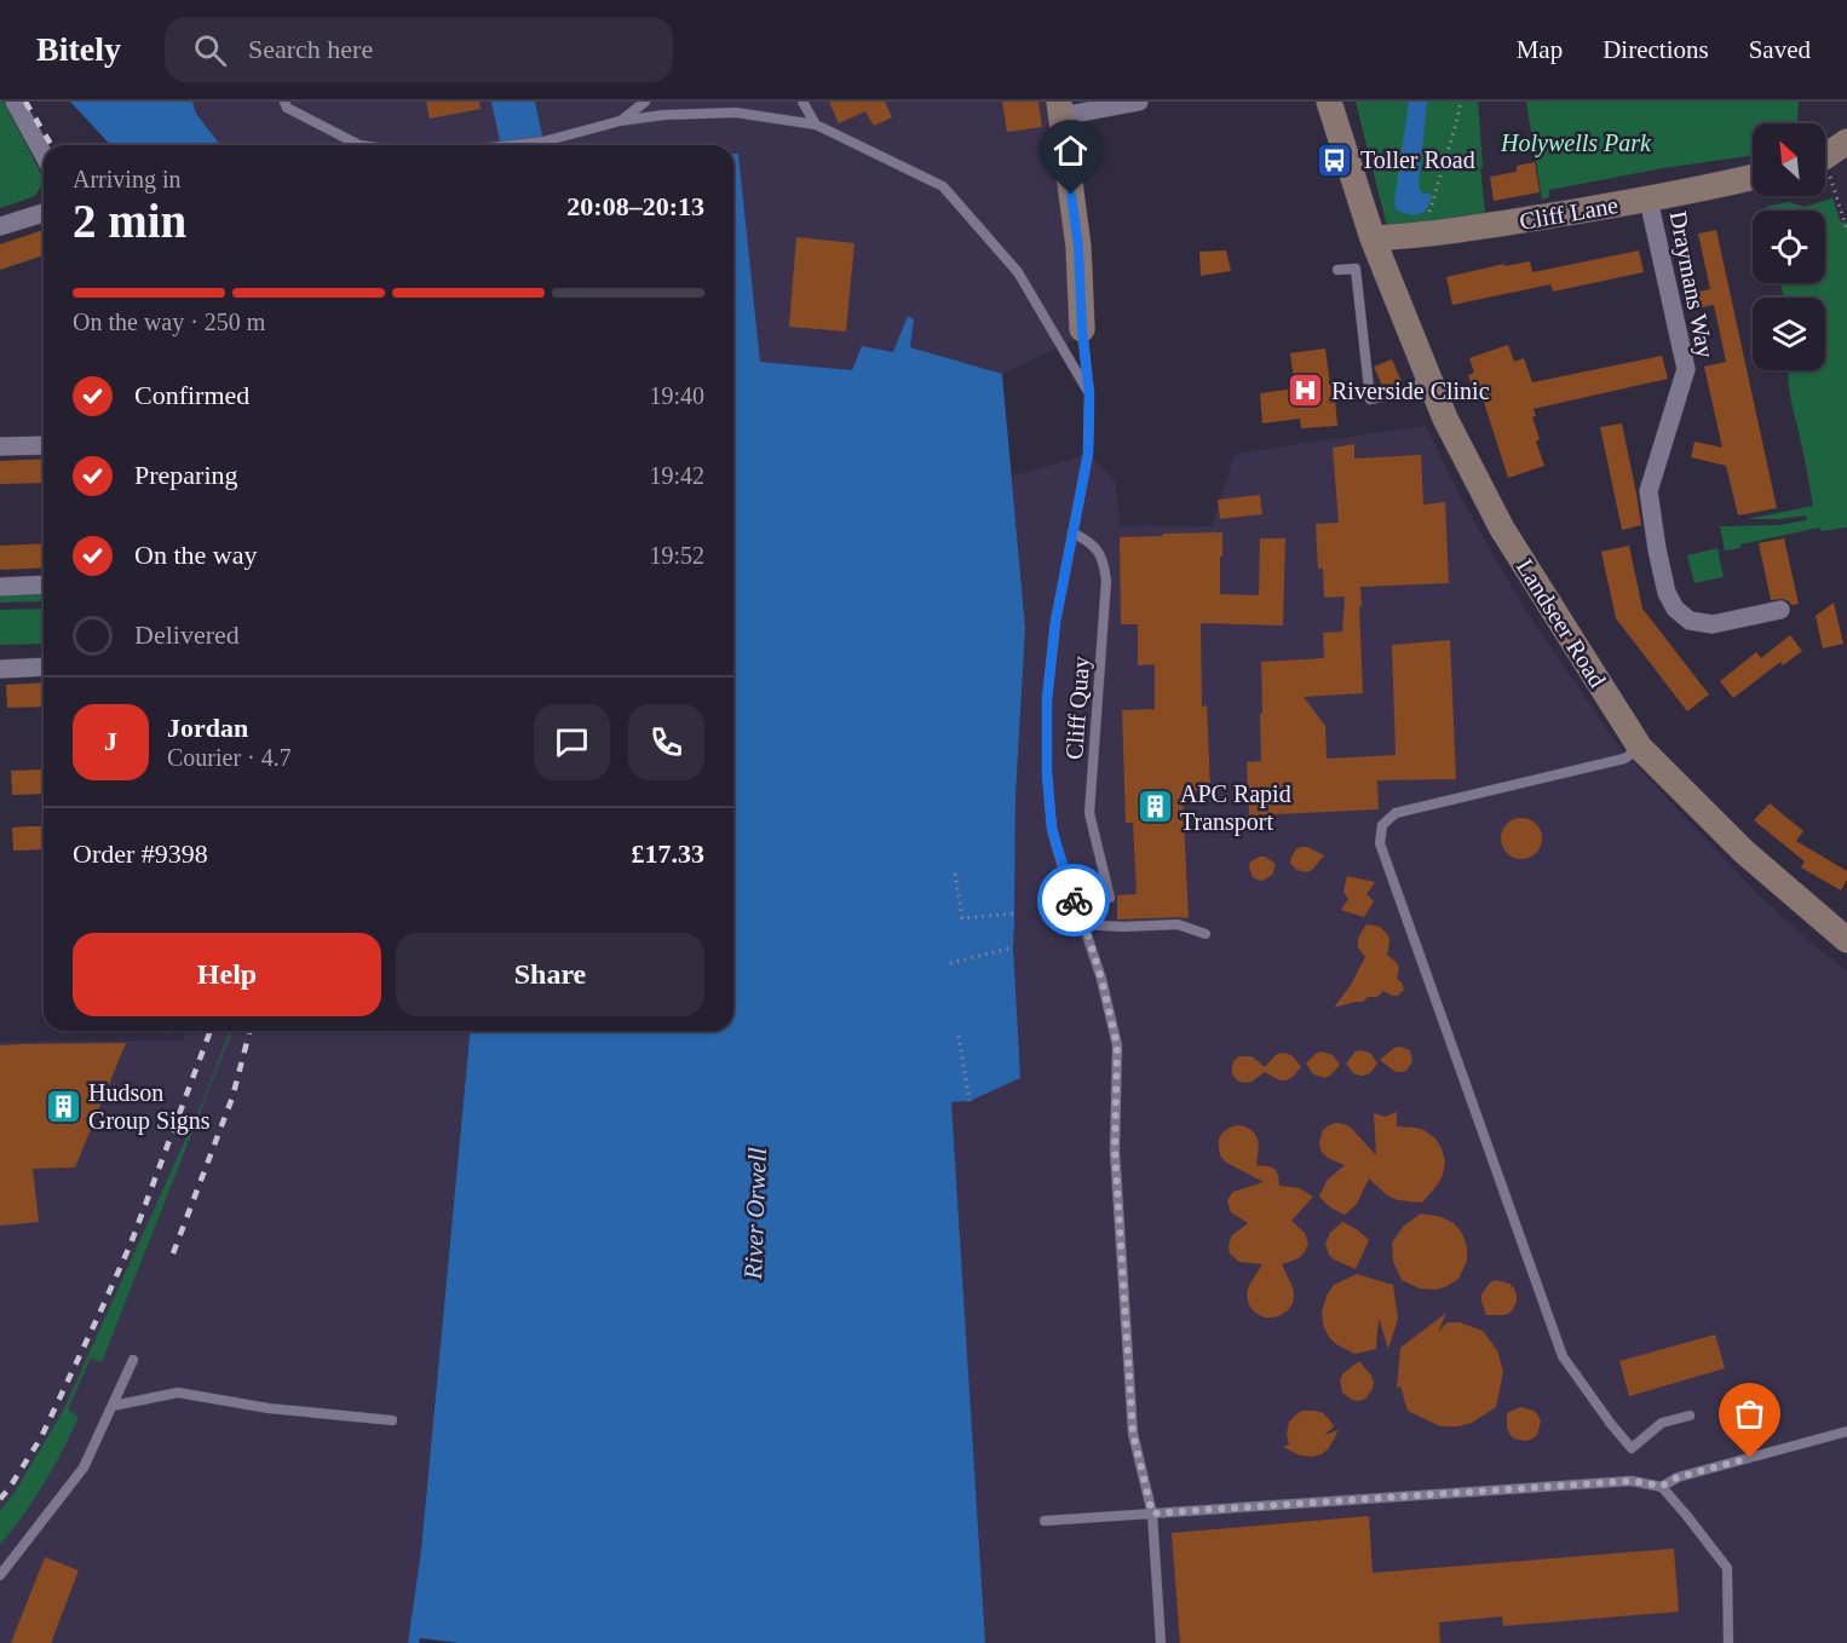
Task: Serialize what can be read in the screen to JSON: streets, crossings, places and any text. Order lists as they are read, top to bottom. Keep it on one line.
{"streets":{"street":["Cliff Lane","Draymans Way","Landseer Road"],"lane":["Cliff Quay"]},"crossings":[["Cliff Lane","Draymans Way"],["Cliff Lane","Landseer Road"]],"water":["River Orwell"],"parks":["Holywells Park"],"places":{"bus stop":["Toller Road"],"hospital":["Riverside Clinic"],"building":["APC Rapid Transport","Hudson Group Signs"]},"north":"top left","page":{"header":"Bitely","search":"Search here","nav":["Map","Directions","Saved"],"heading":["2 min","Arriving in","20:08–20:13"],"panel":["Jordan","Courier · 4.7","Order #9398","£17.33"],"bar":"On the way · 250 m","list":[["Confirmed","19:40"],["Preparing","19:42"],["On the way","19:52"],"Delivered"],"round":"J","buttons":["Help","Share"]}}
